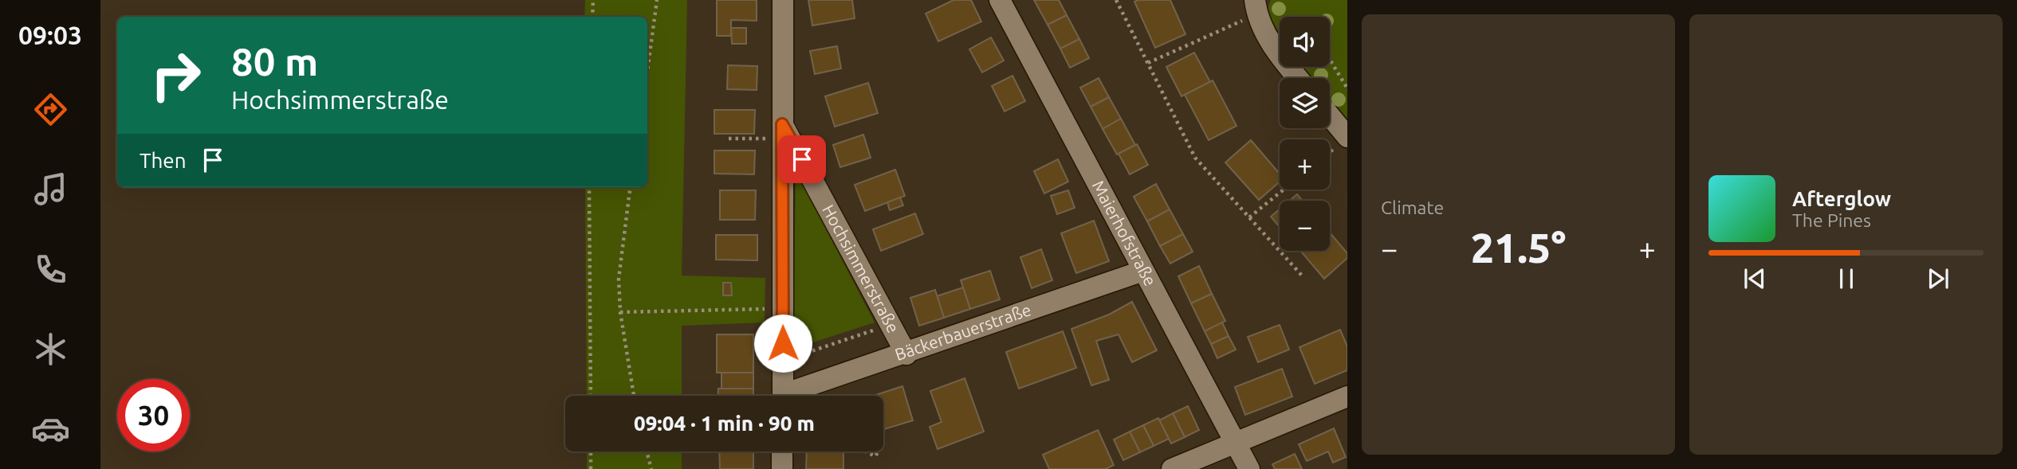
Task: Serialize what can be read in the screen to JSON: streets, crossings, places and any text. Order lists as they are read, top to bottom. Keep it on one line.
{"streets":{"street":["Maierhofstraße","Hochsimmerstraße","Bäckerbauerstraße"]},"crossings":[["Maierhofstraße","Bäckerbauerstraße"],["Hochsimmerstraße","Bäckerbauerstraße"]],"page":{"tabs":"09:03","tile":"Climate","map_buttons":["+","−"],"turn":["80 m","Hochsimmerstraße"],"then":"Then","song":["Afterglow","The Pines"],"heat":["−","21.5°","+"],"limit":"30","trip":"09:04 · 1 min · 90 m"}}
